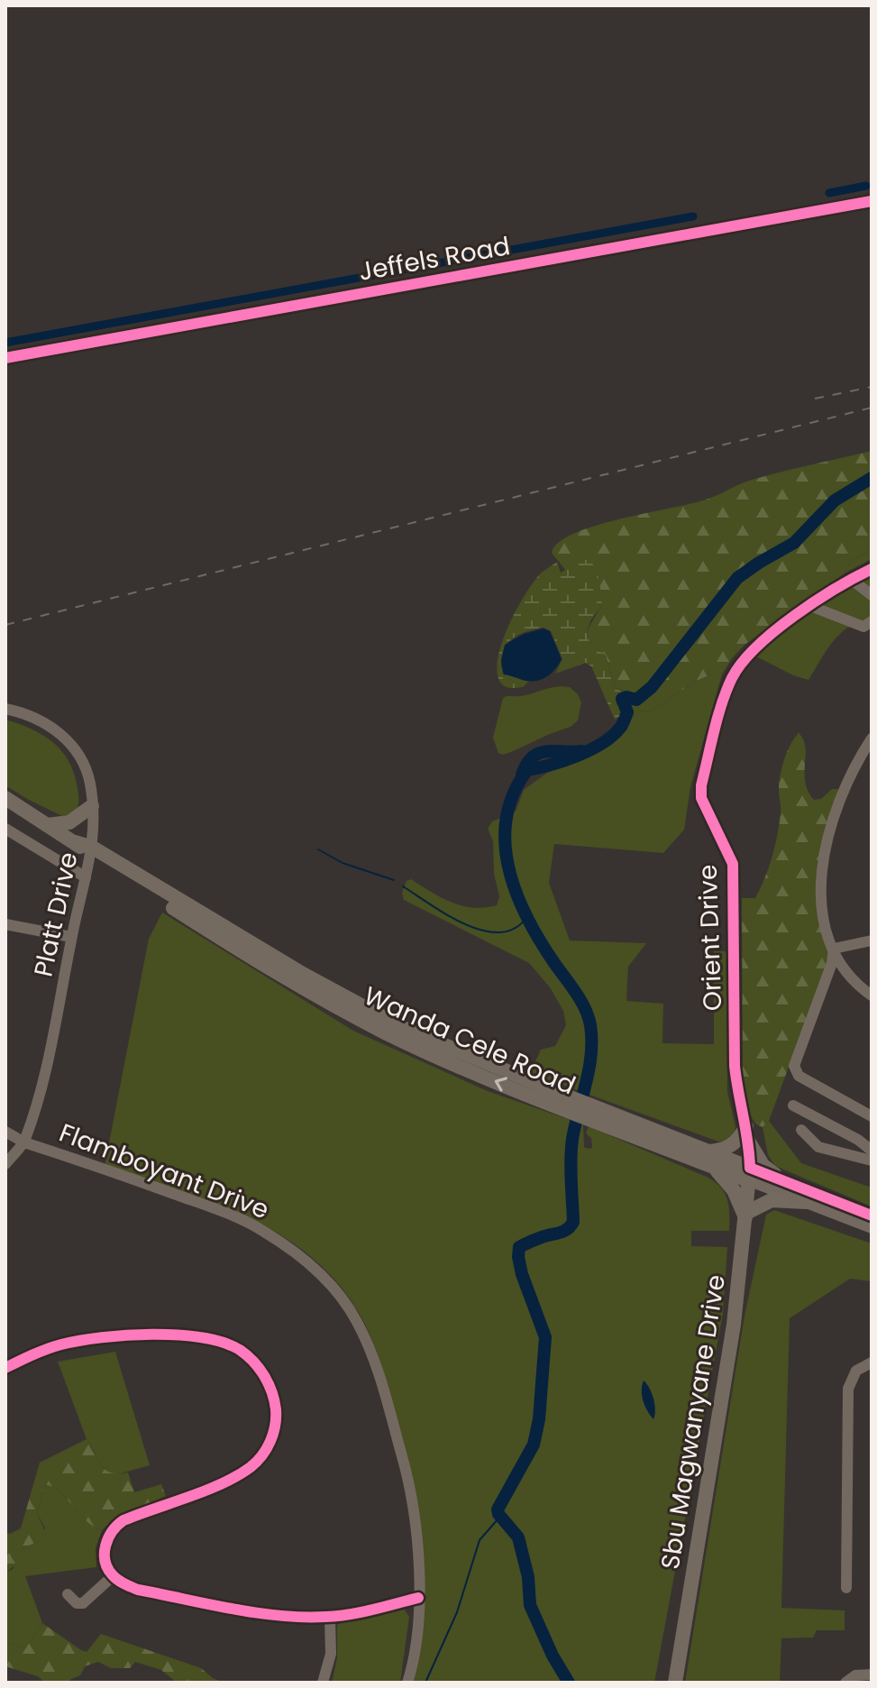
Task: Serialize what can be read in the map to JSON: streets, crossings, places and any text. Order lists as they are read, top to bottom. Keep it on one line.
{"streets":{"main road":["Wanda Cele Road","Sbu Magwanyane Drive"],"street":["Jeffels Road","Platt Drive","Orient Drive","Flamboyant Drive"]},"crossings":[["Platt Drive","Wanda Cele Road"],["Platt Drive","Flamboyant Drive"],["Orient Drive","Wanda Cele Road"],["Orient Drive","Sbu Magwanyane Drive"],["Wanda Cele Road","Sbu Magwanyane Drive"]]}
